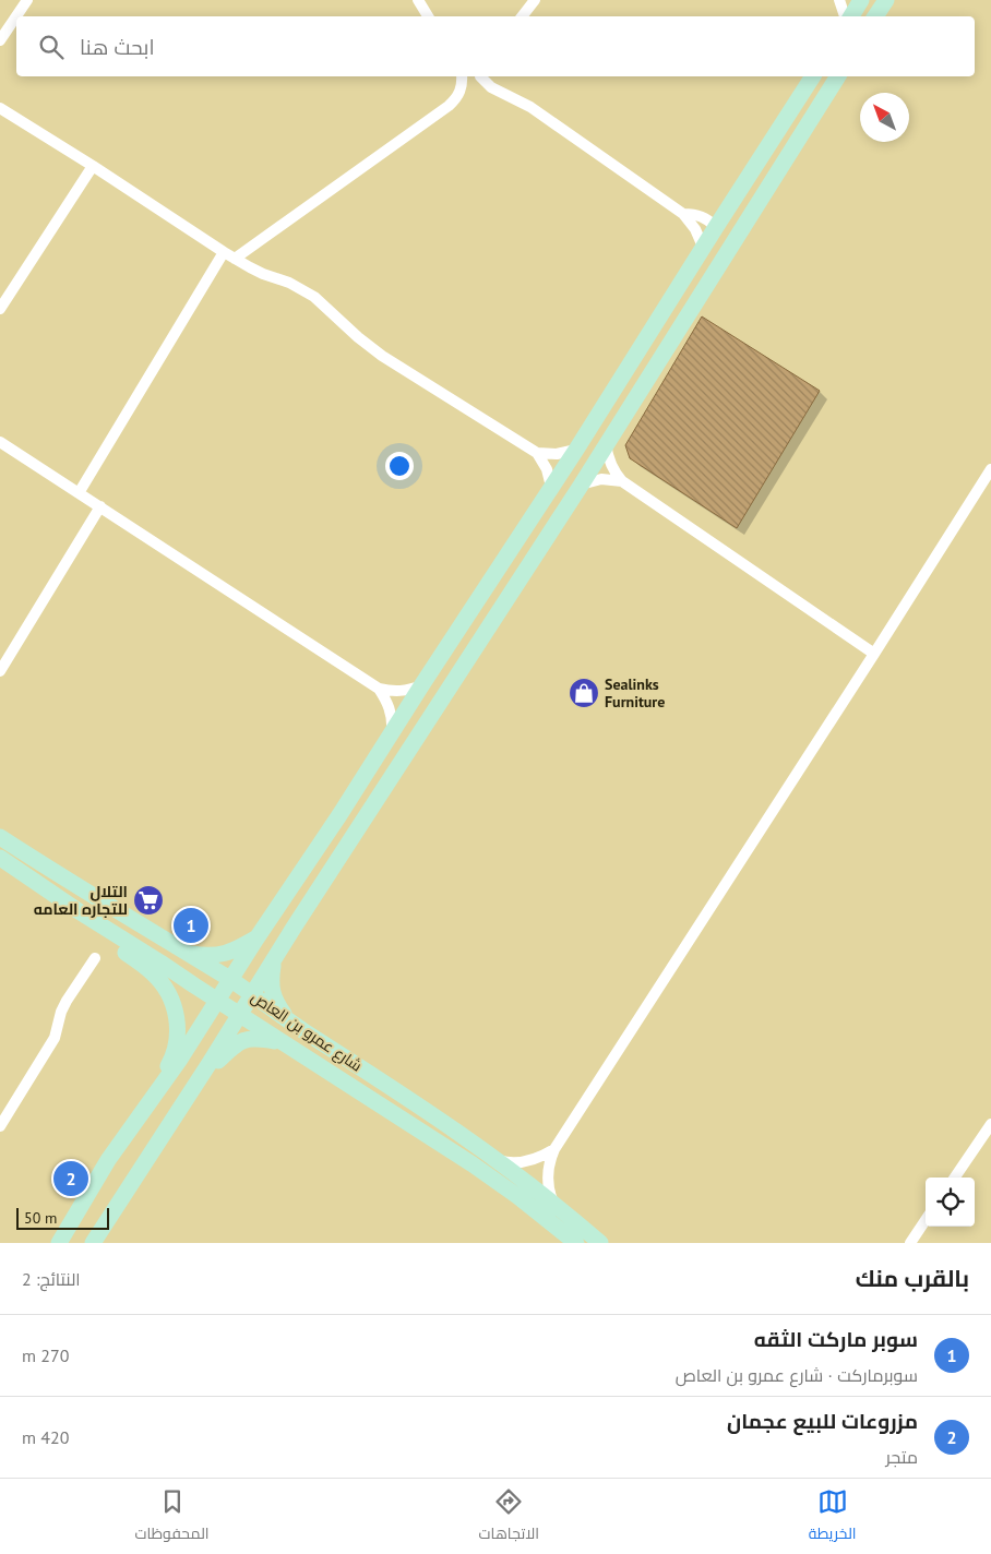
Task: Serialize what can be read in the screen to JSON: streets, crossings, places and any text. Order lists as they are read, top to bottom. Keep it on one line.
{"streets":{"main road":["شارع عمرو بن العاص"]},"places":{"shop":["Sealinks Furniture"],"supermarket":["التلال للتجاره العامه"]},"scale_bar":"50 m","north":"top left","page":{"search":"ابحث هنا","pins":["1","2"],"scale":"50 m","heading":["بالقرب منك","النتائج: 2"],"list":[{"mark":"1","name":"سوبر ماركت الثقه","note":"سوبرماركت · شارع عمرو بن العاص","value":"270 m"},{"mark":"2","name":"مزروعات للبيع عجمان","note":"متجر","value":"420 m"}],"nav":["الخريطة","الاتجاهات","المحفوظات"]}}
